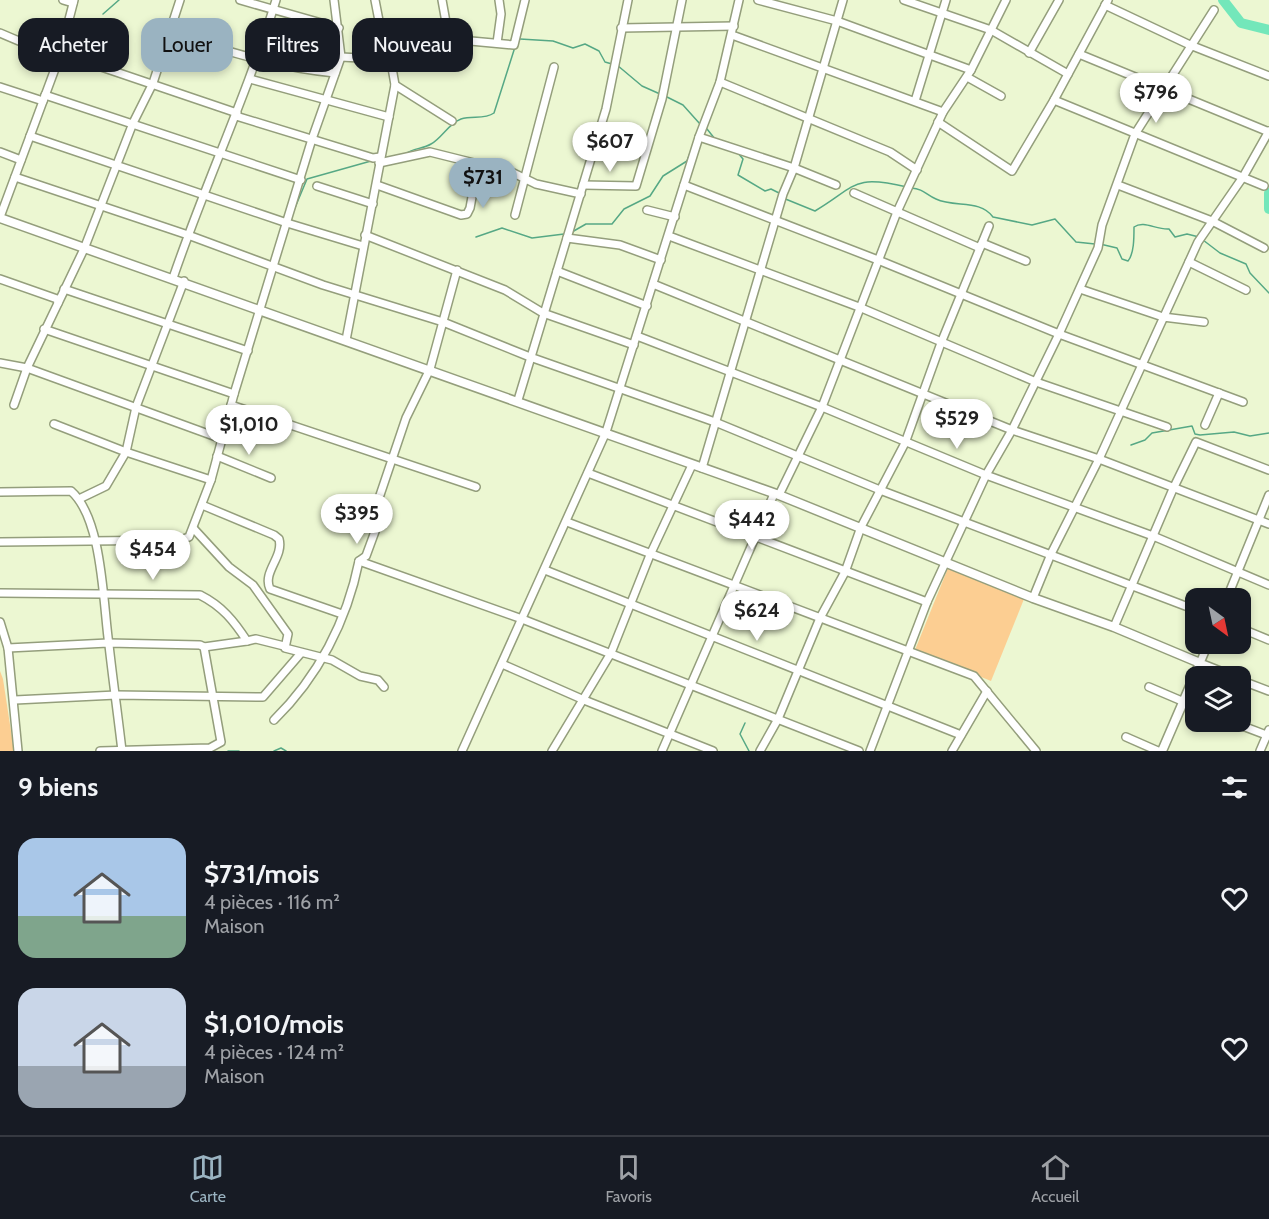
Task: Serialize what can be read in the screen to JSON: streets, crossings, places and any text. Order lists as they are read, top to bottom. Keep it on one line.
{"north":"bottom right","page":{"chip":["Acheter","Louer","Filtres","Nouveau"],"price":["$796","$607","$731","$529","$1,010","$395","$442","$454","$624"],"heading":"9 biens","list":[{"name":"$731/mois","note":"4 pièces · 116 m² · Maison"},{"name":"$1,010/mois","note":"4 pièces · 124 m² · Maison"}],"tabs":["Carte","Favoris","Accueil"]}}
